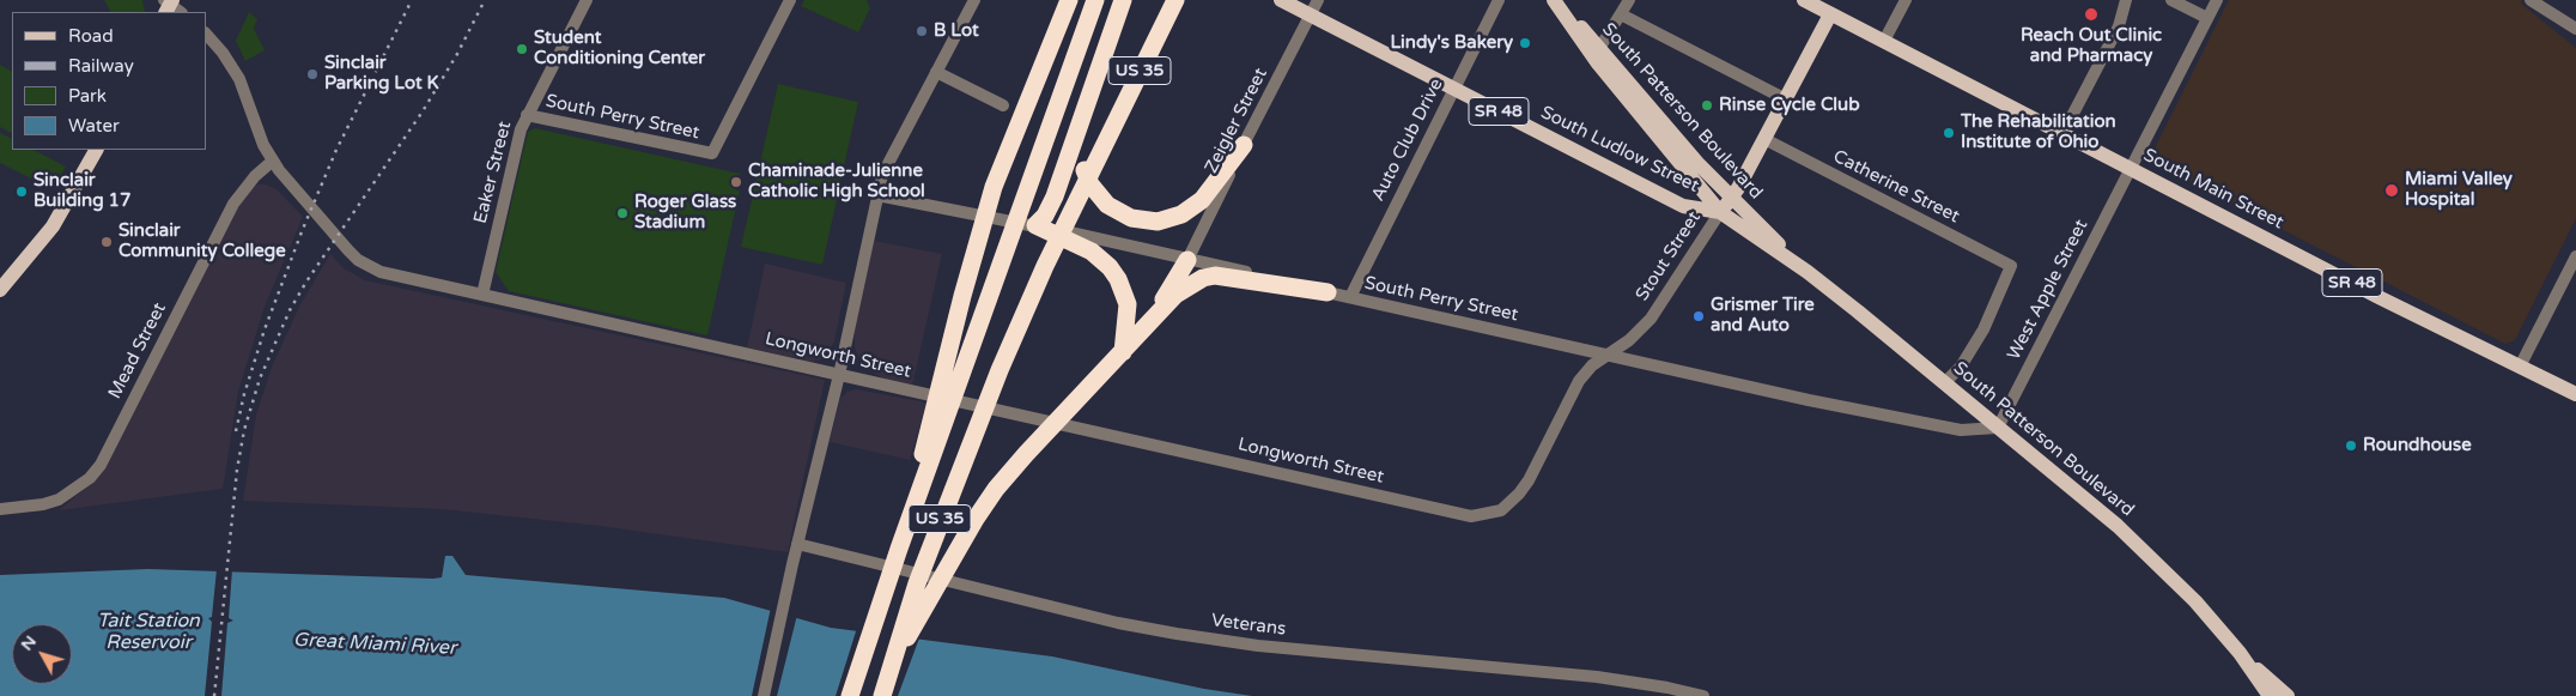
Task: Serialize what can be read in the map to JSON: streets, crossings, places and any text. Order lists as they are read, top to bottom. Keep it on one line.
{"streets":{"highway":["US 35"],"main road":["SR 48","South Patterson Boulevard","South Ludlow Street","South Main Street","Stout Street"],"street":["South Perry Street","Zeigler Street","Auto Club Drive","Eaker Street","Catherine Street","West Apple Street","Mead Street","Longworth Street","Veterans"]},"crossings":[["South Patterson Boulevard","South Perry Street"],["South Patterson Boulevard","South Ludlow Street"],["South Patterson Boulevard","Catherine Street"],["South Patterson Boulevard","Stout Street"],["South Patterson Boulevard","West Apple Street"],["South Perry Street","Zeigler Street"],["South Perry Street","Auto Club Drive"],["South Perry Street","Eaker Street"],["South Perry Street","Stout Street"],["South Perry Street","West Apple Street"],["Zeigler Street","South Ludlow Street"],["Auto Club Drive","South Ludlow Street"],["South Ludlow Street","Stout Street"],["Eaker Street","Longworth Street"],["Catherine Street","Stout Street"],["South Main Street","Stout Street"],["South Main Street","West Apple Street"],["Stout Street","Longworth Street"],["Mead Street","Longworth Street"]],"water":["Tait Station Reservoir","Great Miami River"],"places":["Reach Out Clinic and Pharmacy","B Lot","Lindy's Bakery","Student Conditioning Center","Sinclair Parking Lot K","Rinse Cycle Club","The Rehabilitation Institute of Ohio","Chaminade-Julienne Catholic High School","Miami Valley Hospital","Sinclair Building 17","Roger Glass Stadium","Sinclair Community College","Grismer Tire and Auto","Roundhouse"],"legend":["Road","Railway","Park","Water"],"north":"top left"}
